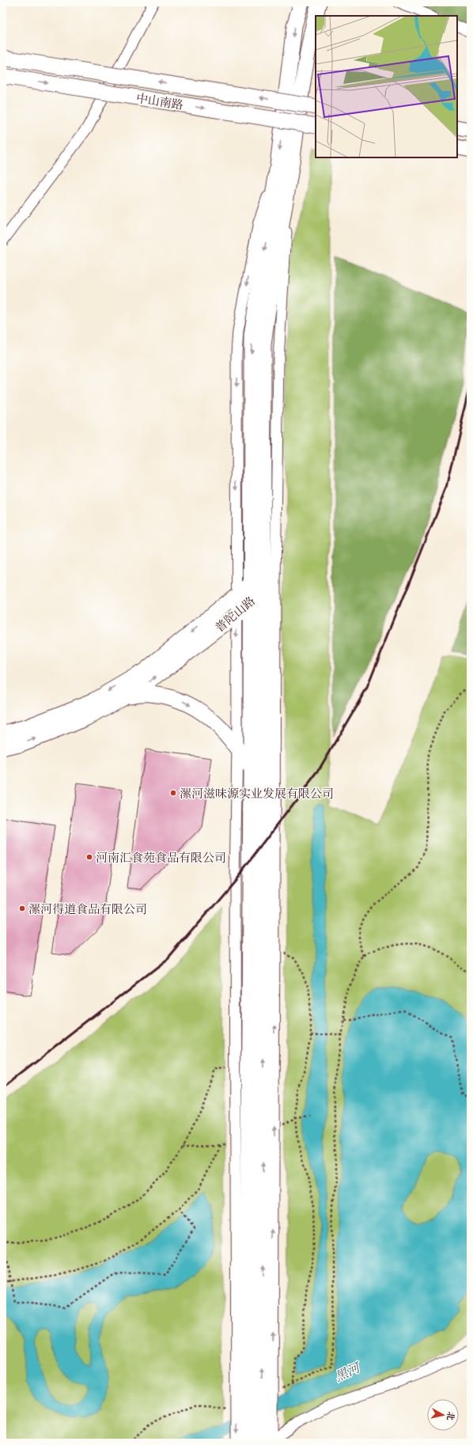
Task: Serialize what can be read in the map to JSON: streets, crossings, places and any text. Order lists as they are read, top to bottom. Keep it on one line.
{"streets":{"main road":["中山南路","普陀山路"]},"water":["黑河"],"places":["漯河滋味源实业发展有限公司","河南汇食苑食品有限公司","漯河得道食品有限公司"],"north":"right"}
